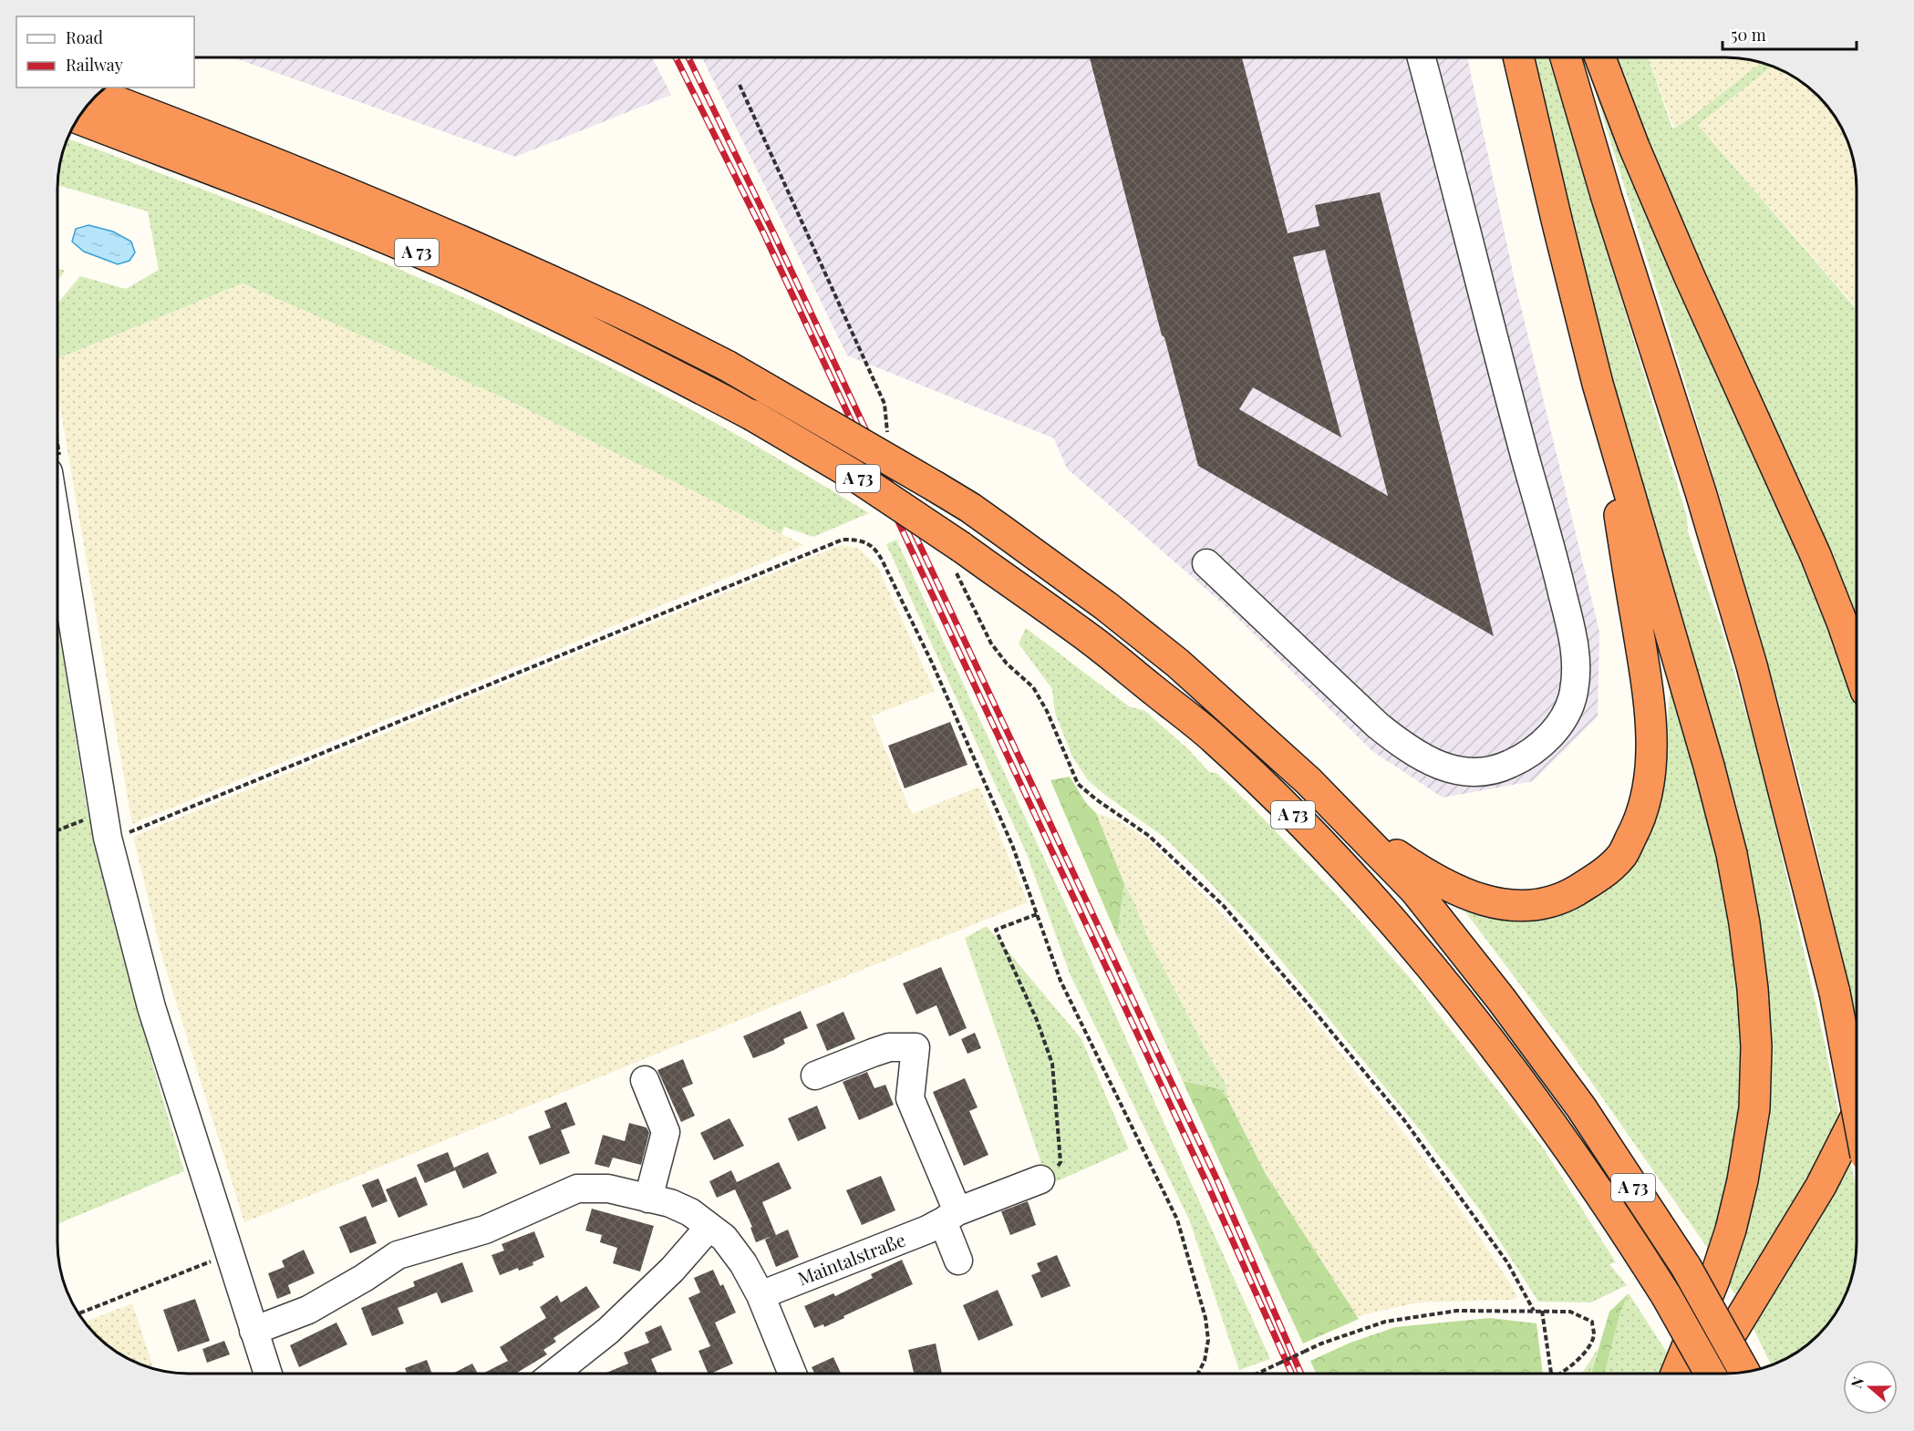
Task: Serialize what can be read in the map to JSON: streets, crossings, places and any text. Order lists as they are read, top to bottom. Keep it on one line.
{"streets":{"highway":["A 73"],"street":["Maintalstraße"]},"legend":["Road","Railway"],"scale_bar":"50 m","north":"left"}
